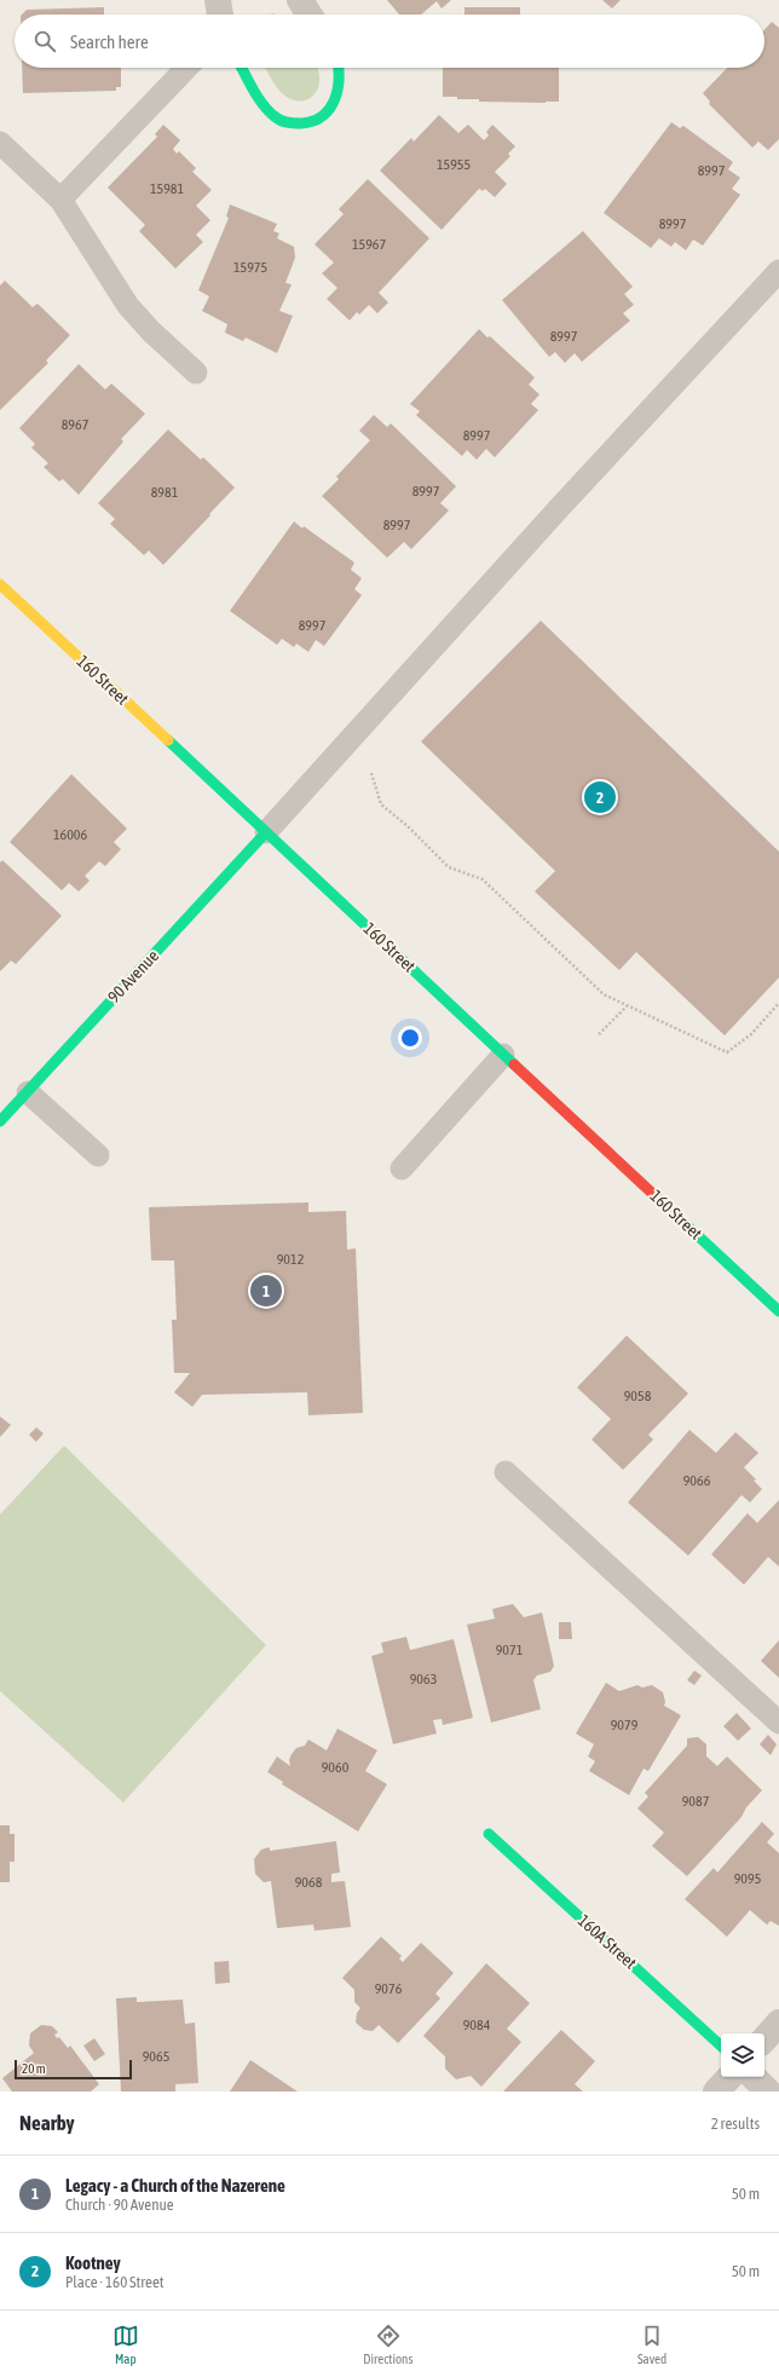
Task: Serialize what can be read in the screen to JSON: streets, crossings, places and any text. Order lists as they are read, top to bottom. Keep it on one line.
{"streets":{"main road":["160 Street","90 Avenue","160A Street"]},"crossings":[["160 Street","90 Avenue"]],"house_numbers":["15955","8997","15981","8997","15967","15975","8997","8967","8997","8997","8981","8997","8997","16006","9012","9058","9066","9071","9063","9079","9060","9087","9095","9068","9076","9084","9065"],"scale_bar":"20 m","page":{"search":"Search here","pins":["2","1"],"scale":"20 m","heading":["Nearby","2 results"],"list":[{"mark":"1","name":"Legacy - a Church of the Nazerene","note":"Church · 90 Avenue","value":"50 m"},{"mark":"2","name":"Kootney","note":"Place · 160 Street","value":"50 m"}],"nav":["Map","Directions","Saved"]}}
